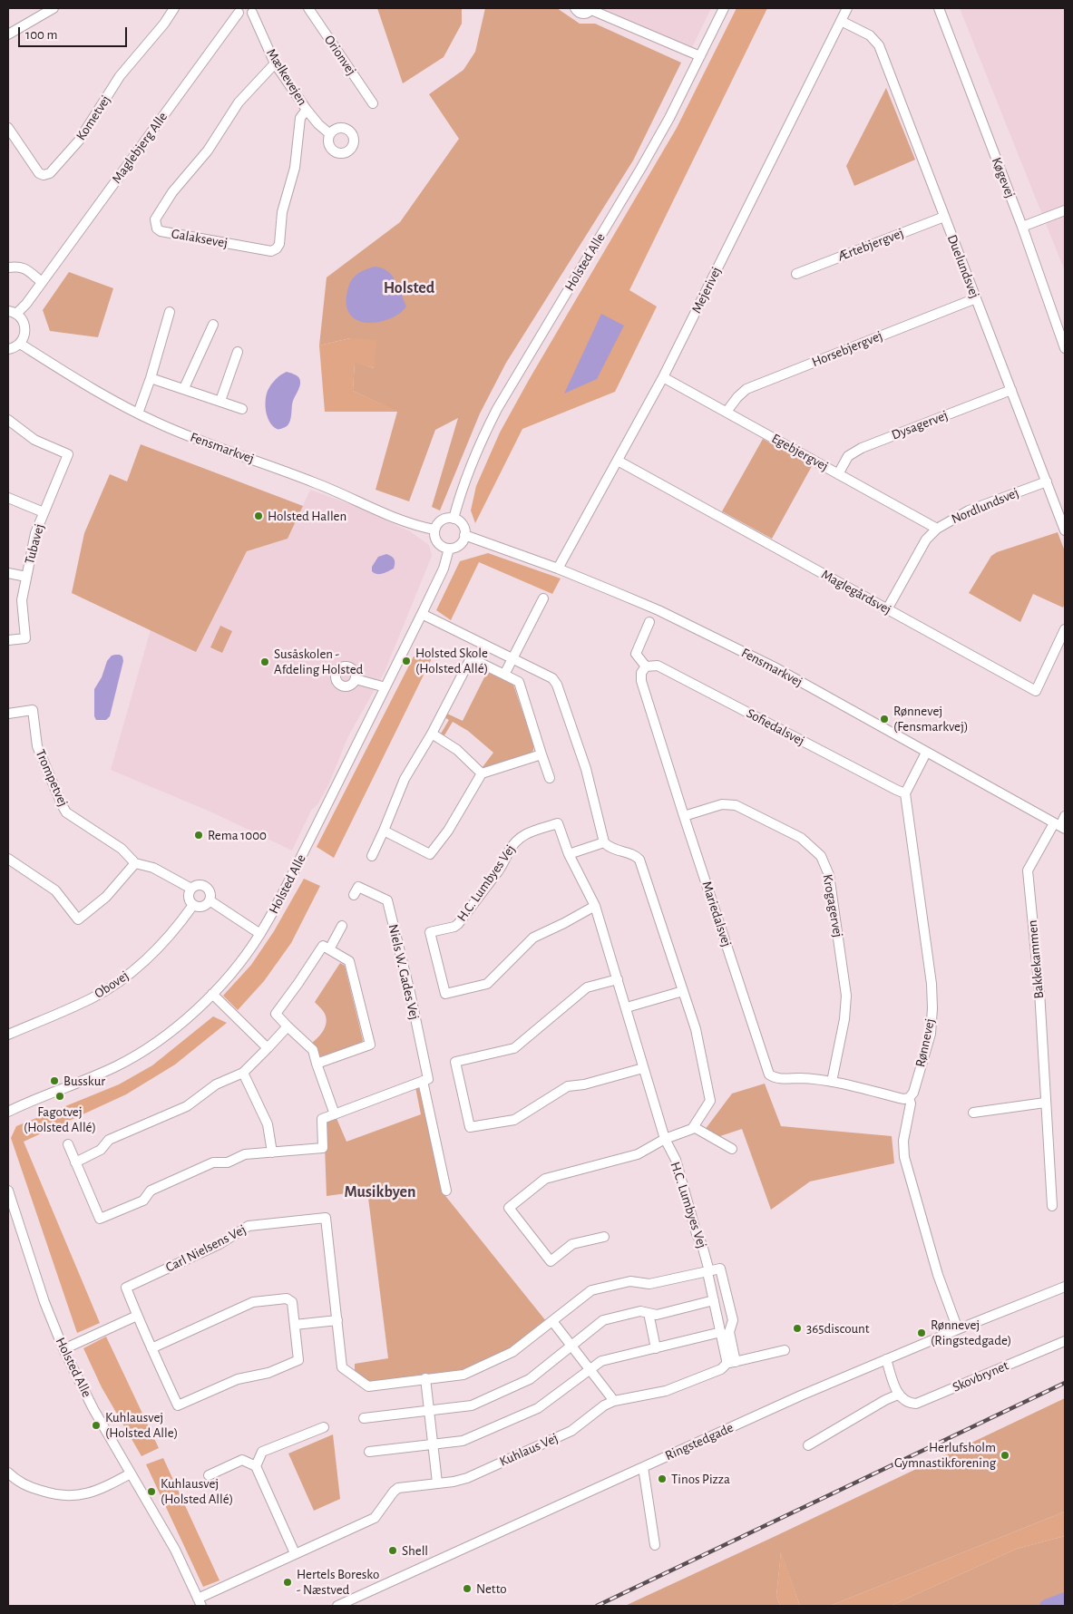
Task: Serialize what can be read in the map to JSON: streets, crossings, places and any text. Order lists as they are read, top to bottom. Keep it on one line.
{"streets":{"street":["Orionvej","Mælkevejen","Kometvej","Maglebjerg Alle","Køgevej","Galaksevej","Ærtebjergvej","Holsted Alle","Duelundsvej","Mejerivej","Horsebjergvej","Dysagervej","Fensmarkvej","Egebjergvej","Nordlundsvej","Tubavej","Maglegårdsvej","Sofiedalsvej","Trompetvej","H.C. Lumbyes Vej","Krogagervej","Mariedalsvej","Bakkekammen","Niels W. Gades Vej","Obovej","Rønnevej","Carl Nielsens Vej","Skovbrynet","Ringstedgade","Kuhlaus Vej"]},"crossings":[["Mælkevejen","Galaksevej"],["Ærtebjergvej","Duelundsvej"],["Holsted Alle","Fensmarkvej"],["Holsted Alle","Kuhlaus Vej"],["Duelundsvej","Mejerivej"],["Duelundsvej","Horsebjergvej"],["Duelundsvej","Dysagervej"],["Duelundsvej","Nordlundsvej"],["Mejerivej","Fensmarkvej"],["Mejerivej","Egebjergvej"],["Mejerivej","Maglegårdsvej"],["Horsebjergvej","Egebjergvej"],["Dysagervej","Egebjergvej"],["Fensmarkvej","Bakkekammen"],["Egebjergvej","Nordlundsvej"],["Nordlundsvej","Maglegårdsvej"],["Sofiedalsvej","Mariedalsvej"],["Sofiedalsvej","Rønnevej"],["Trompetvej","Obovej"],["Krogagervej","Mariedalsvej"],["Mariedalsvej","Rønnevej"],["Rønnevej","Ringstedgade"]],"districts":["Holsted","Musikbyen"],"places":["Holsted Hallen","Holsted Skole (Holsted Allé)","Susåskolen - Afdeling Holsted","Rønnevej (Fensmarkvej)","Rema 1000","Busskur","Fagotvej (Holsted Allé)","365discount","Rønnevej (Ringstedgade)","Kuhlausvej (Holsted Alle)","Herlufsholm Gymnastikforening","Tinos Pizza","Kuhlausvej (Holsted Allé)","Shell","Hertels Boresko - Næstved","Netto"],"scale_bar":"100 m"}
